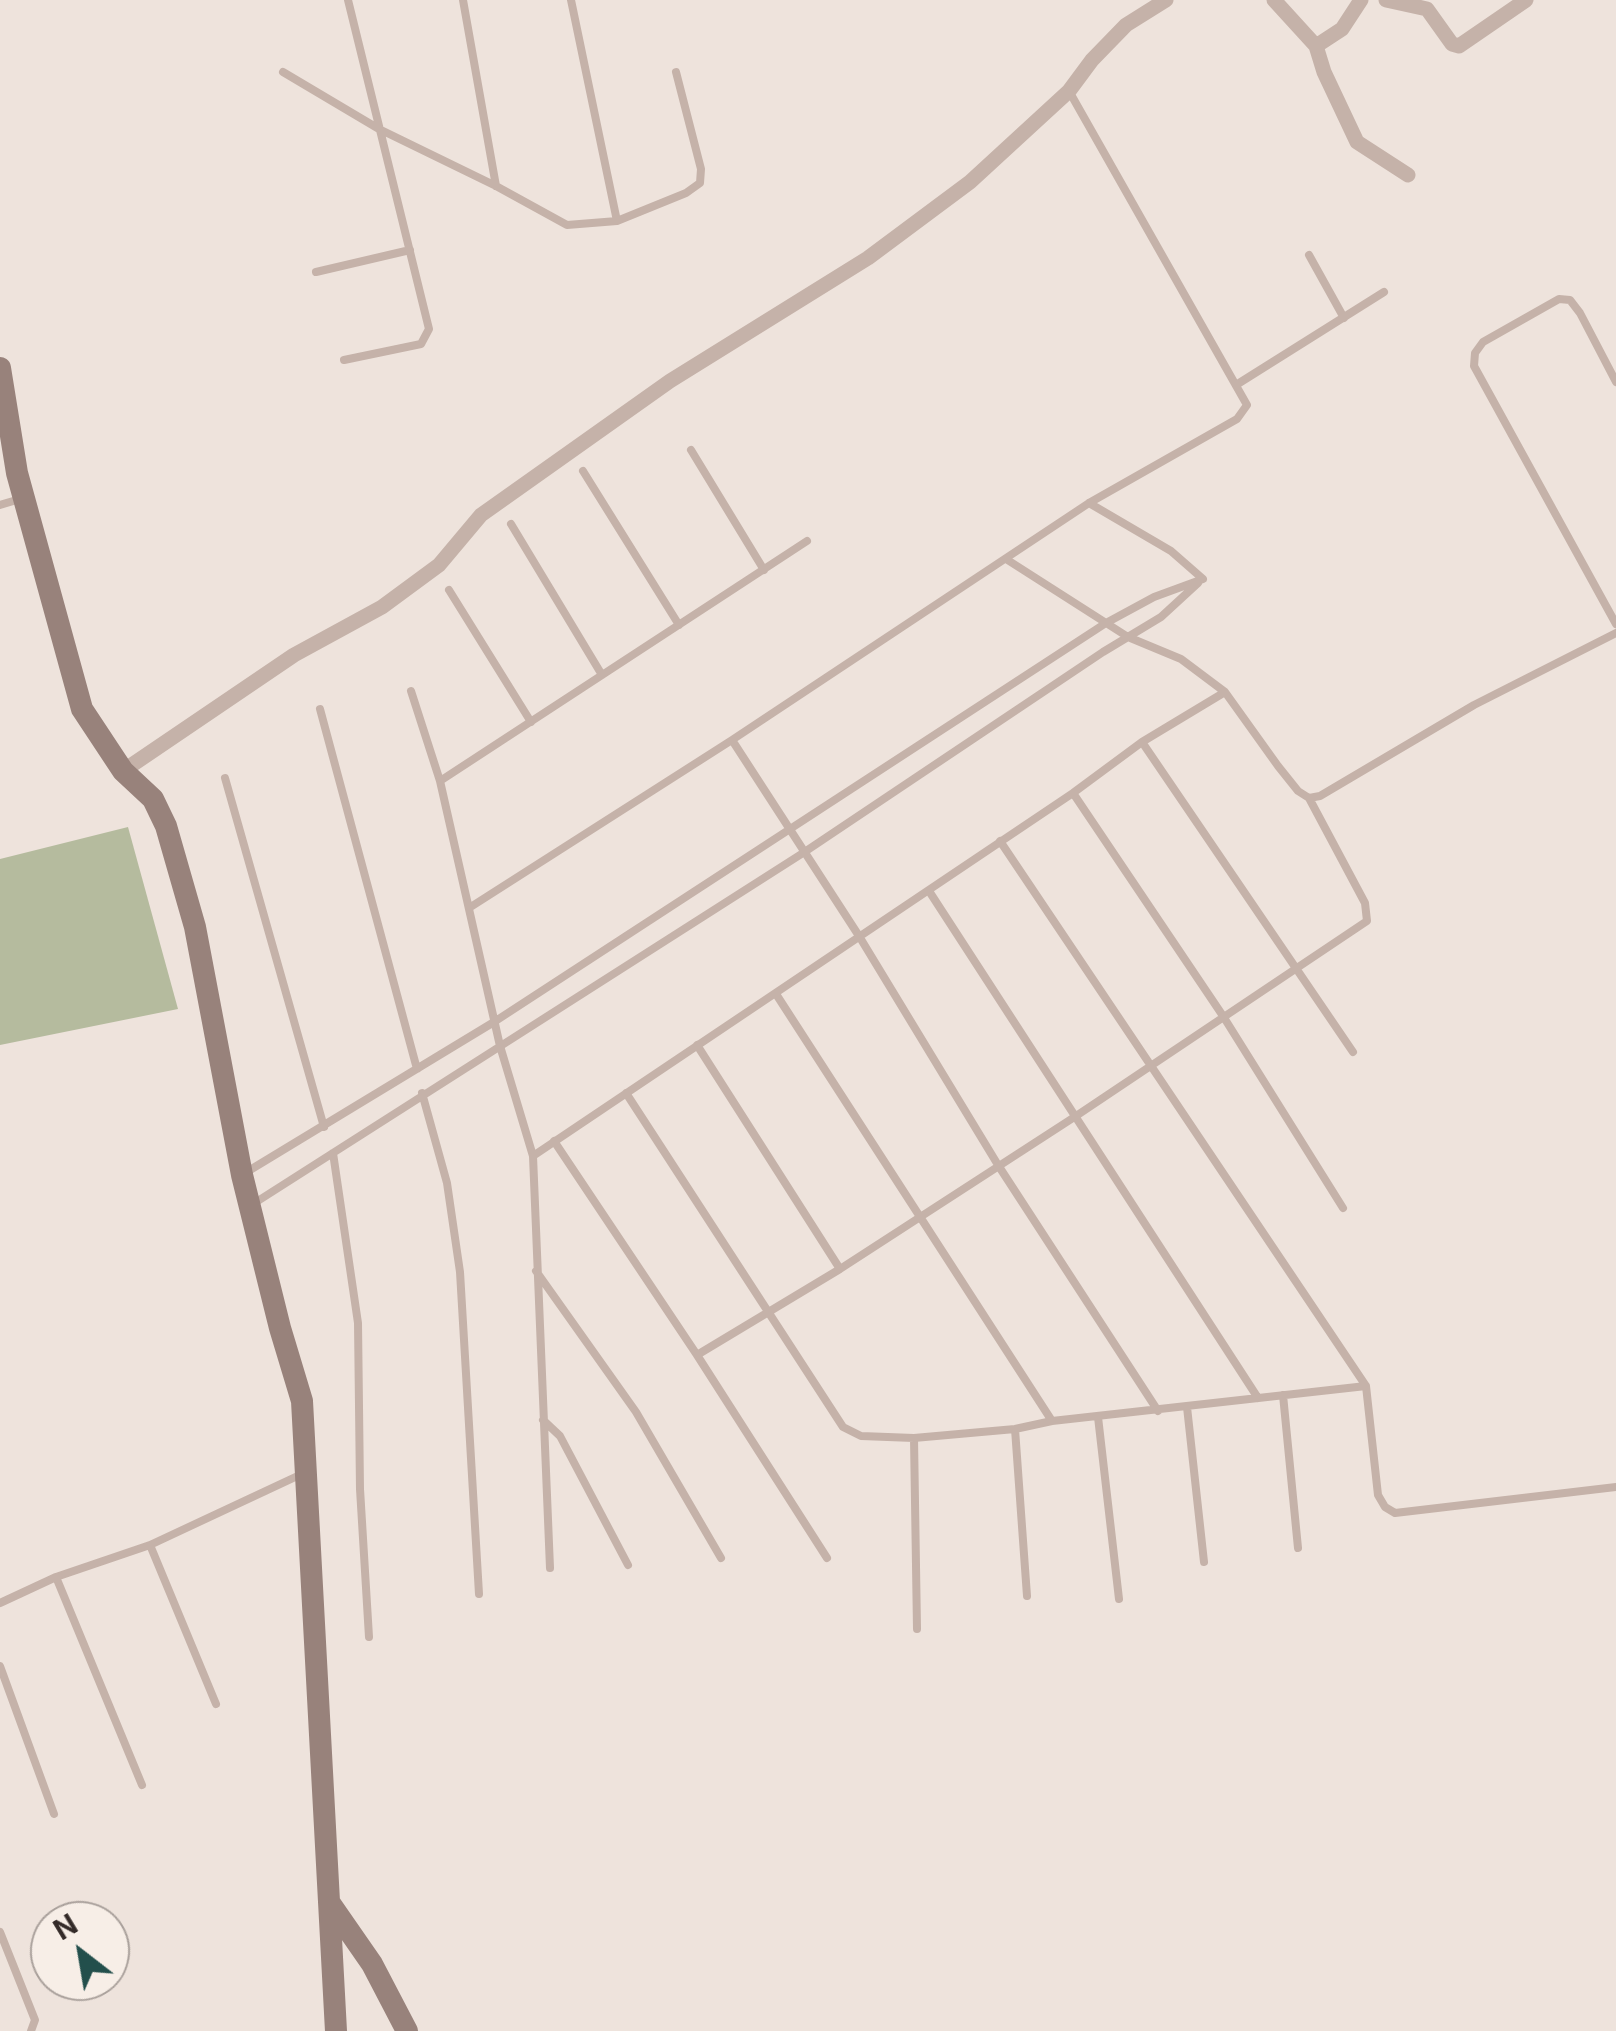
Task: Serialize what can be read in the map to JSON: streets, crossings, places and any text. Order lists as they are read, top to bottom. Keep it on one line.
{"north":"top left"}
